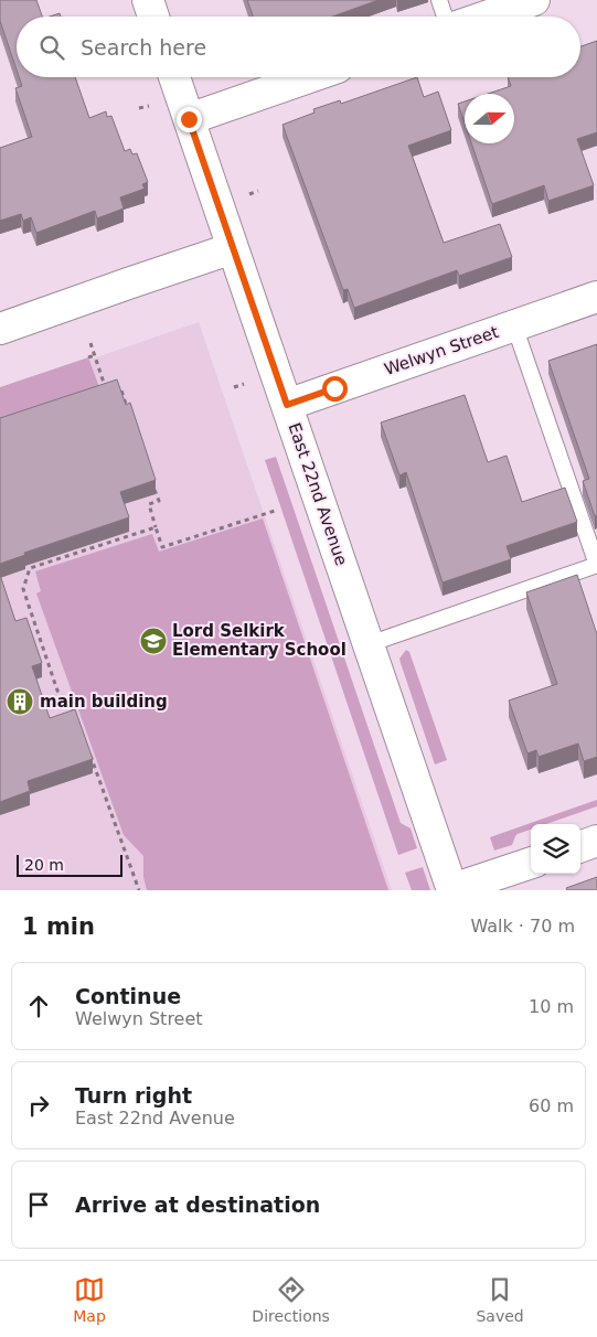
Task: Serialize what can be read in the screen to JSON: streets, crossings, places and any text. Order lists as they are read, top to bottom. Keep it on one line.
{"streets":{"street":["Welwyn Street","East 22nd Avenue"]},"crossings":[["Welwyn Street","East 22nd Avenue"]],"places":{"school or university":["Lord Selkirk Elementary School"],"building":["main building"]},"scale_bar":"20 m","north":"right","page":{"search":"Search here","scale":"20 m","heading":["1 min","Walk · 70 m"],"list":[["Continue","Welwyn Street","10 m"],["Turn right","East 22nd Avenue","60 m"],"Arrive at destination"],"nav":["Map","Directions","Saved"]}}
